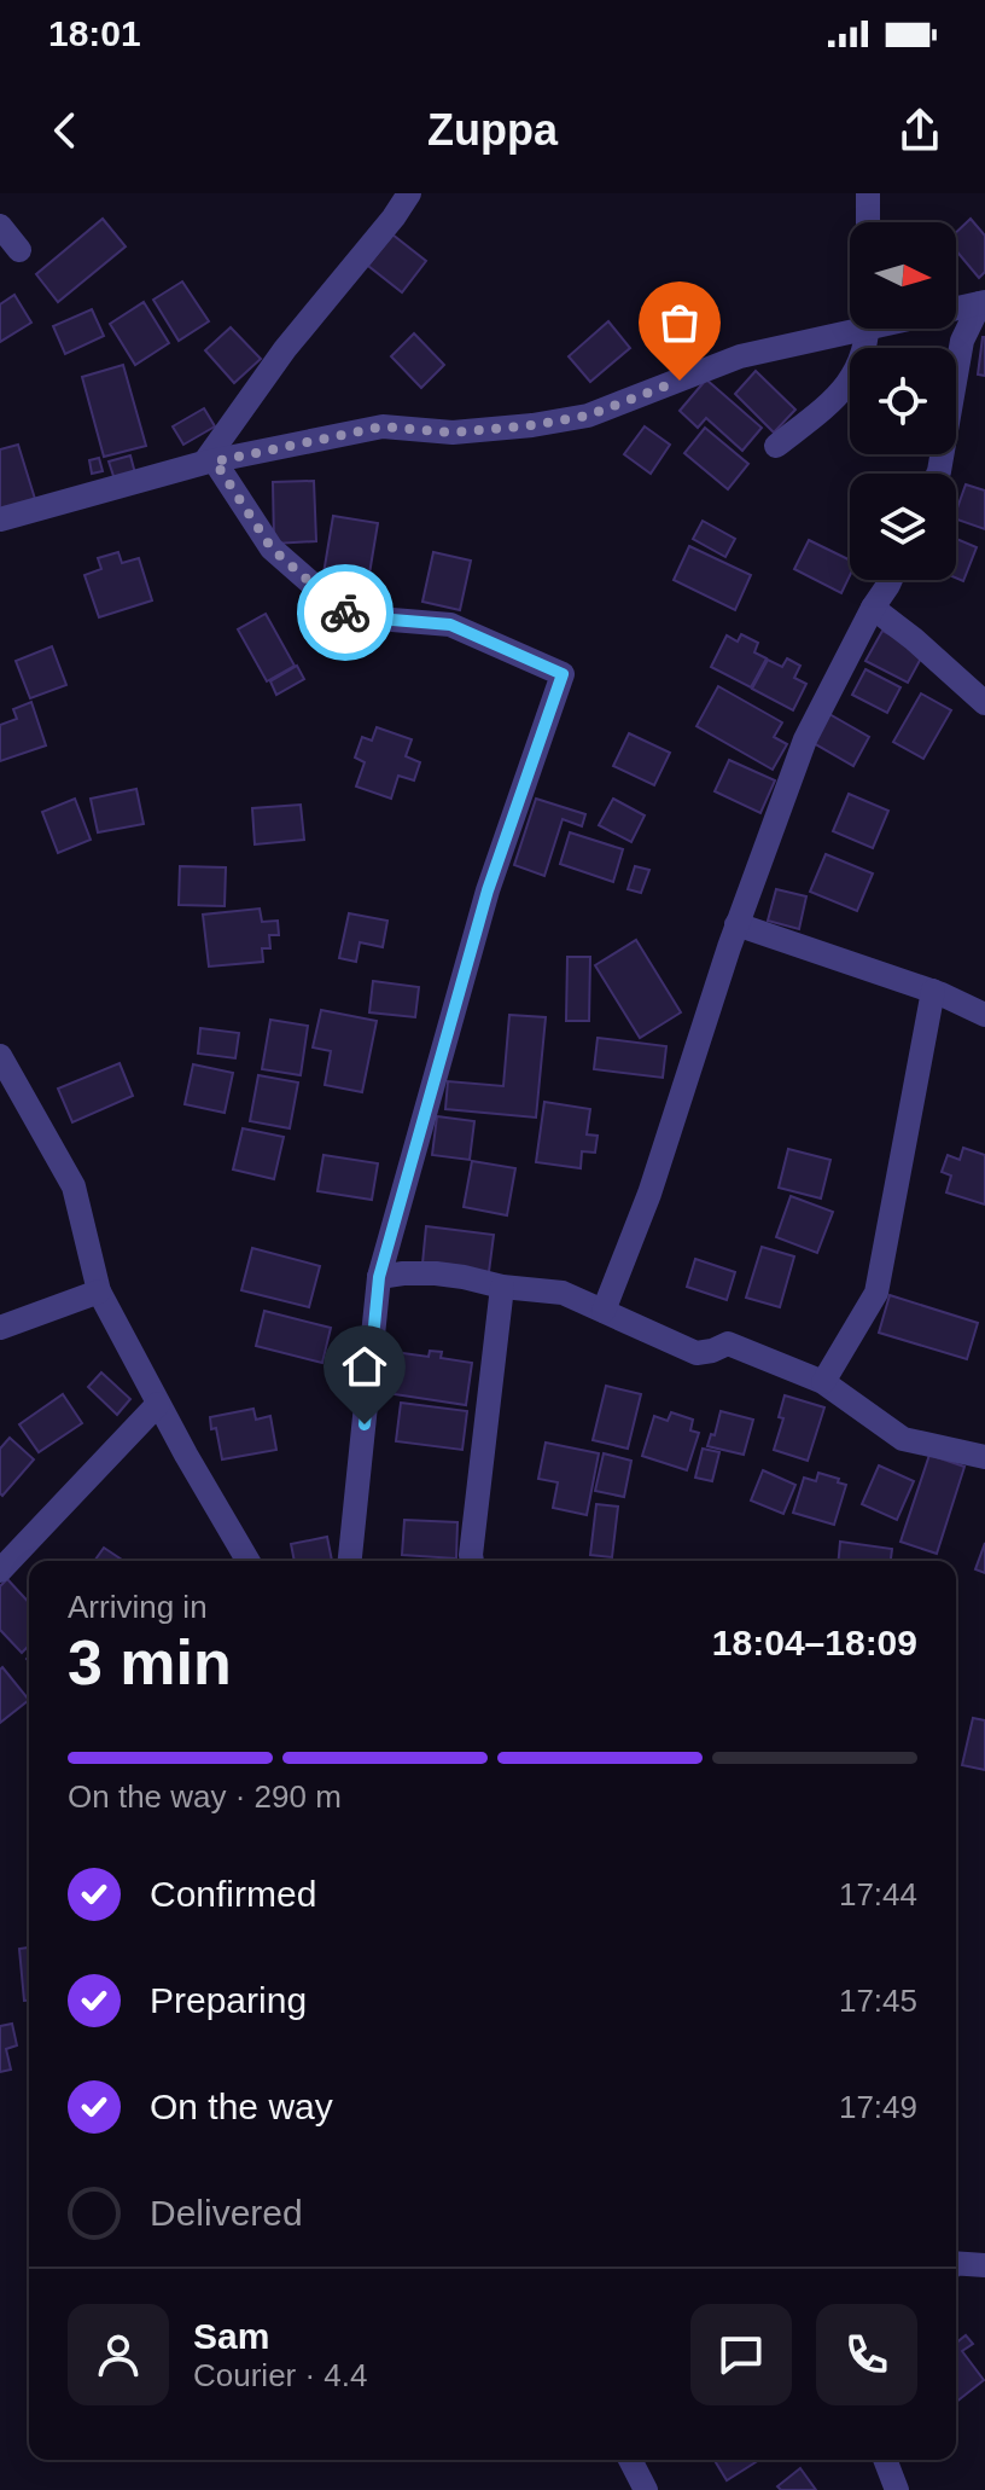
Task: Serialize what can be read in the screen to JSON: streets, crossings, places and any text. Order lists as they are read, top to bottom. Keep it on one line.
{"north":"right","page":{"status":"18:01","header":"Zuppa","heading":["3 min","Arriving in","18:04–18:09"],"panel":["Sam","Courier · 4.4"],"bar":"On the way · 290 m","list":[["Confirmed","17:44"],["Preparing","17:45"],["On the way","17:49"],"Delivered"]}}
